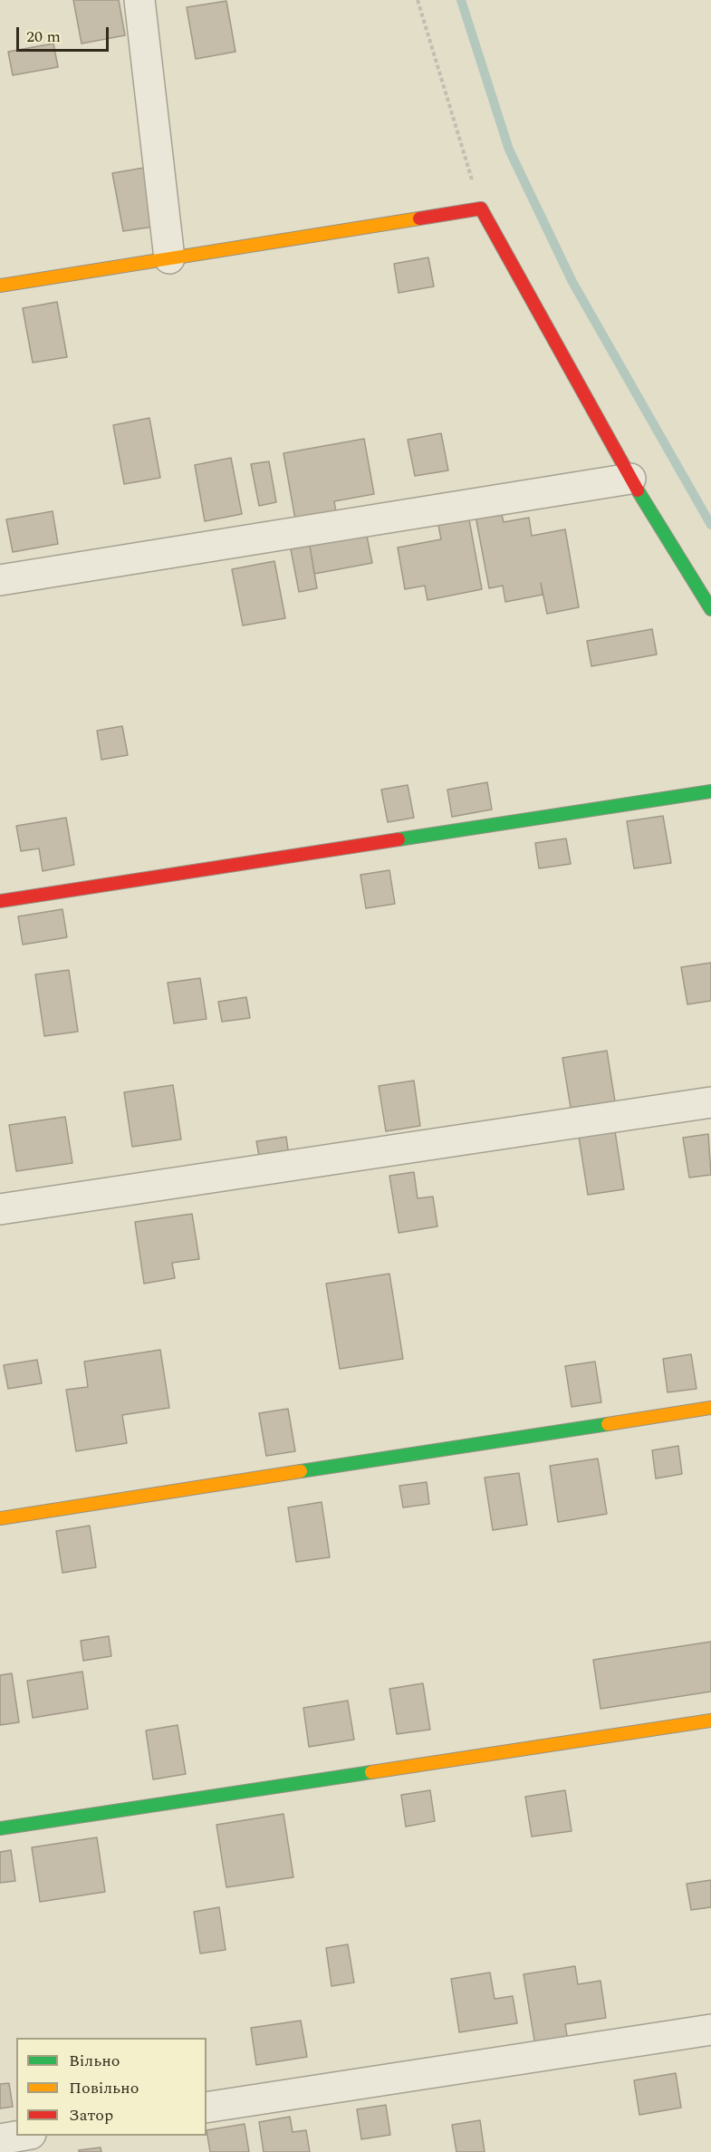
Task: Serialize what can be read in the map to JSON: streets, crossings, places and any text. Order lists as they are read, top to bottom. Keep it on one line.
{"legend":["Вільно","Повільно","Затор"],"scale_bar":"20 m"}
